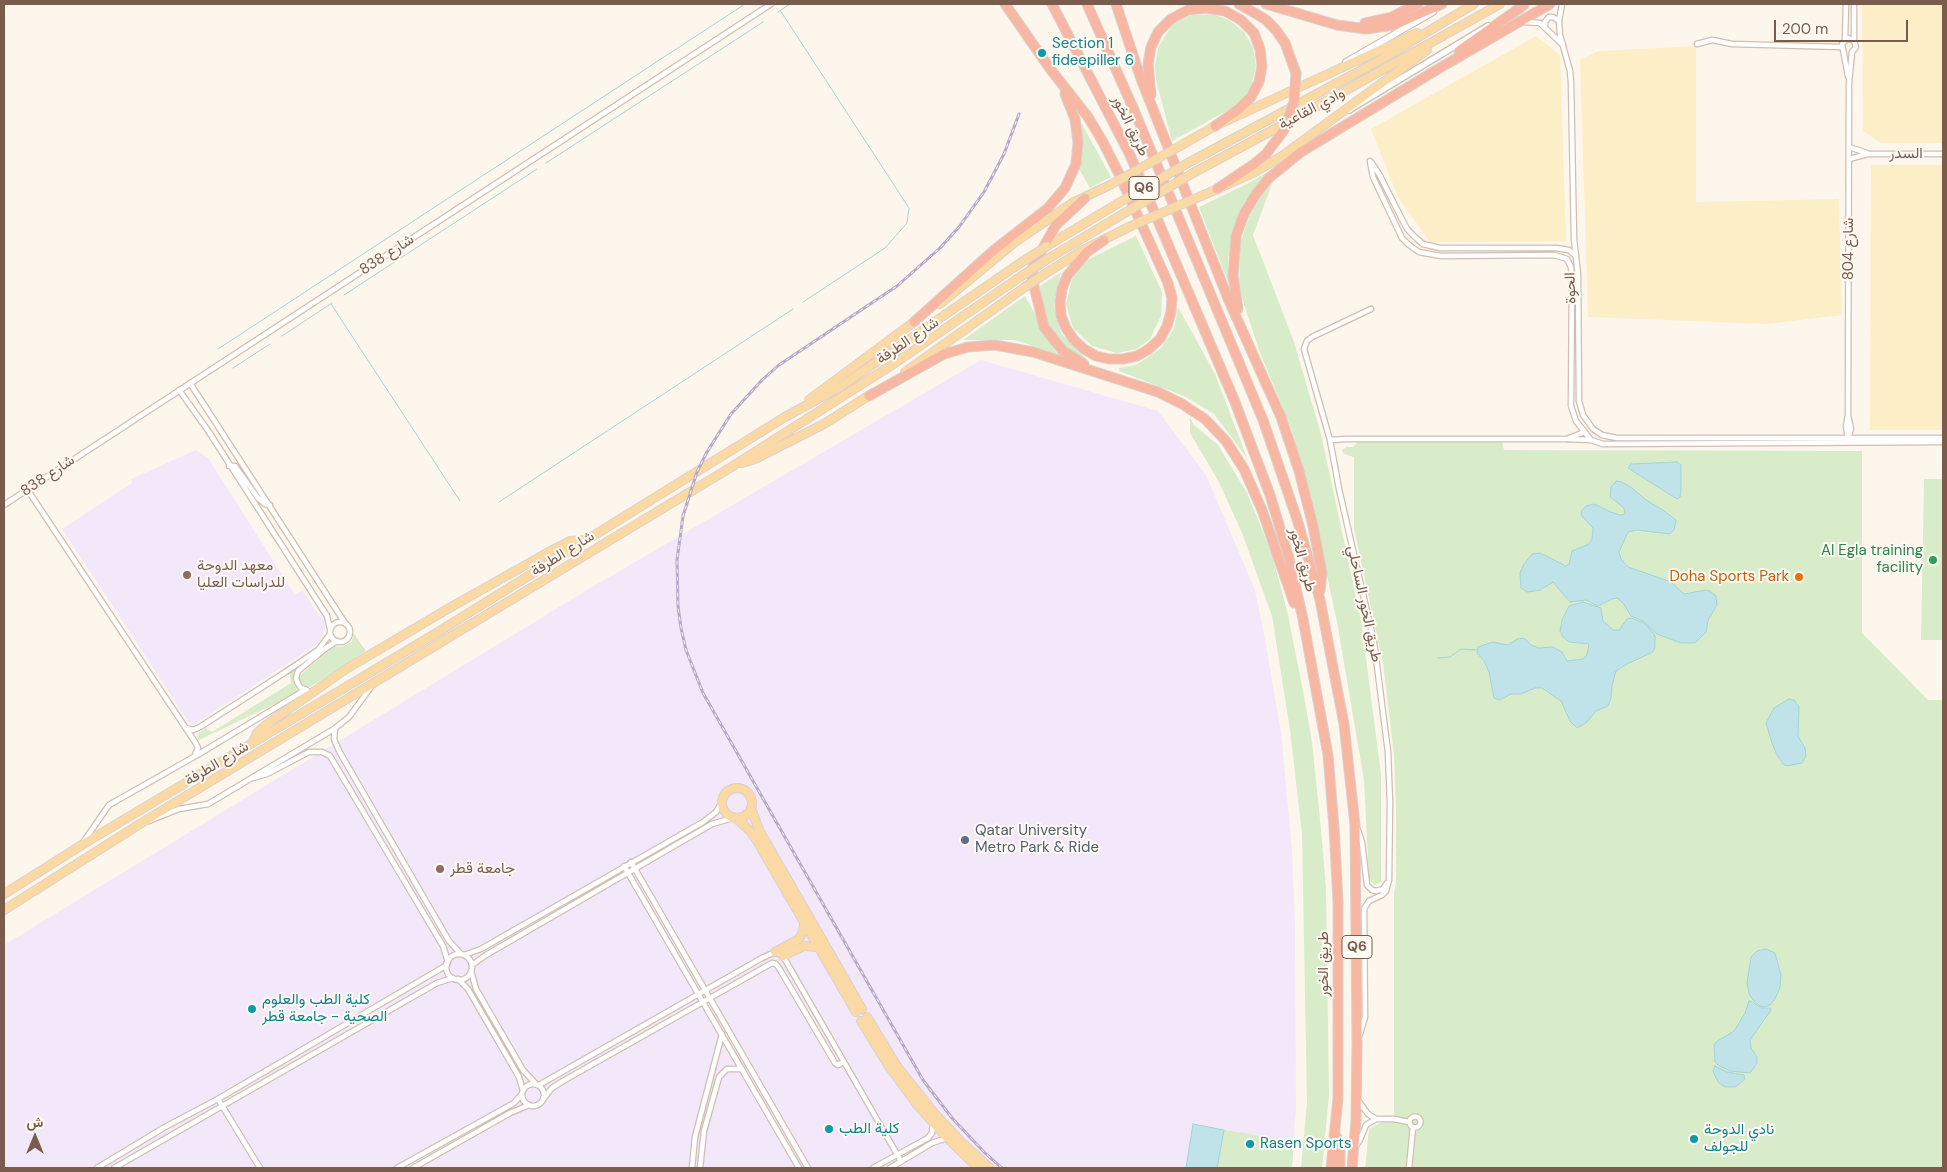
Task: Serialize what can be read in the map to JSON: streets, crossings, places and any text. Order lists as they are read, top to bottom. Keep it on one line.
{"streets":{"highway":["طريق الخور","Q6"],"main road":["وادي القاعية","شارع الطرفة"],"street":["السدر","شارع 804","شارع 838","الحوة","طريق الخور الساحلي"]},"crossings":[["وادي القاعية","شارع الطرفة"],["شارع 804","الحوة"]],"places":["Section 1 fideepiller 6","Al Egla training facility","معهد الدوحة للدراسات العليا","Doha Sports Park","Qatar University Metro Park & Ride","جامعة قطر","كلية الطب والعلوم الصحية - جامعة قطر","كلية الطب","نادي الدوحة للجولف","Rasen Sports"],"scale_bar":"200 m","north":"top"}
